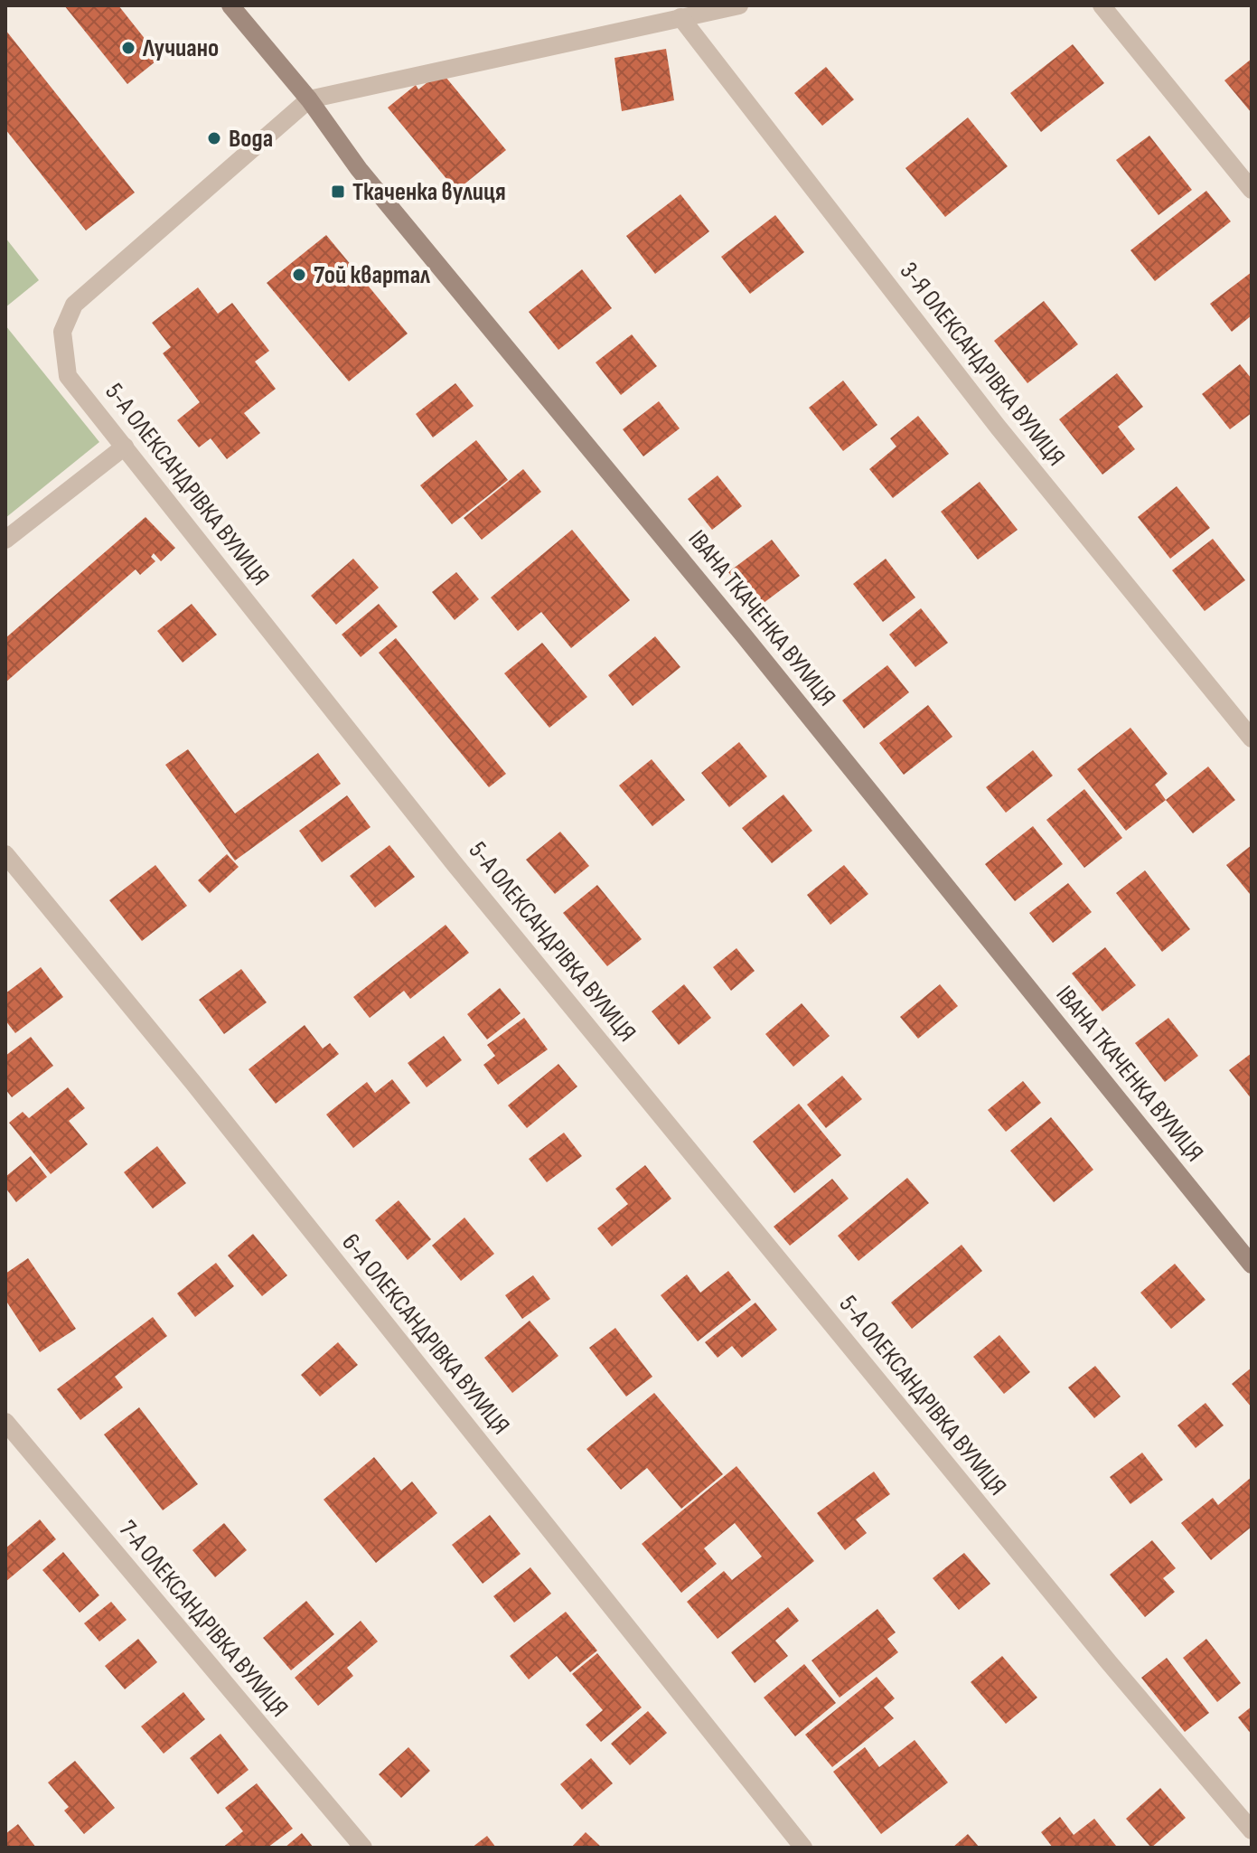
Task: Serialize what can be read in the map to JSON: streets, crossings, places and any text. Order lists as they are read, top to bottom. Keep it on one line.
{"streets":{"main road":["ІВАНА ТКАЧЕНКА ВУЛИЦЯ"],"street":["3-Я ОЛЕКСАНДРІВКА ВУЛИЦЯ","5-А ОЛЕКСАНДРІВКА ВУЛИЦЯ","6-А ОЛЕКСАНДРІВКА ВУЛИЦЯ","7-А ОЛЕКСАНДРІВКА ВУЛИЦЯ"]},"crossings":[["5-А ОЛЕКСАНДРІВКА ВУЛИЦЯ","ІВАНА ТКАЧЕНКА ВУЛИЦЯ"]],"places":{"other":["Лучиано","Вода","7ой квартал"],"transit":["Ткаченка вулиця"]}}
